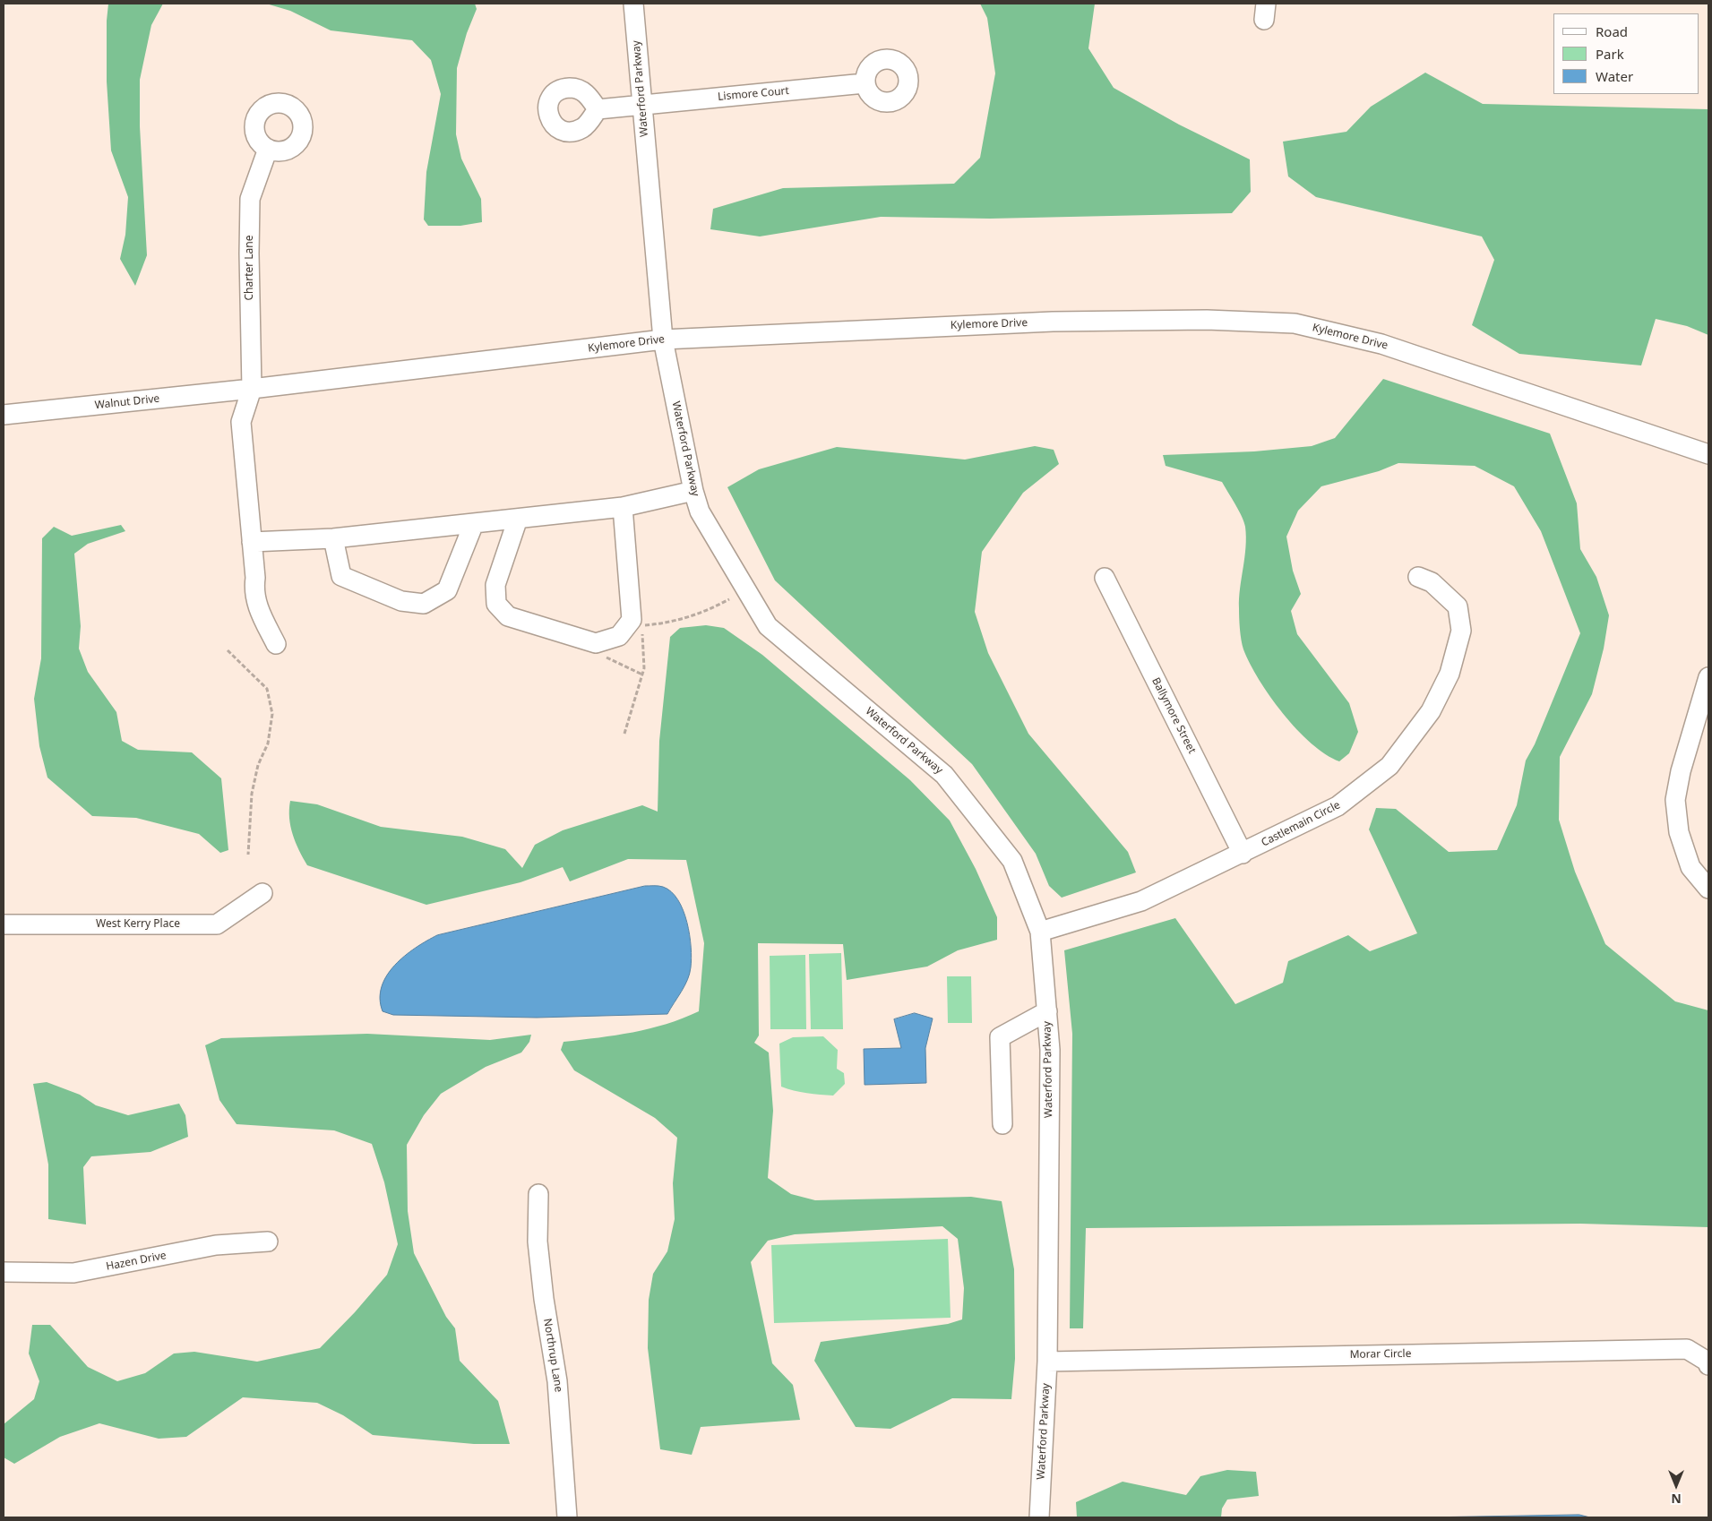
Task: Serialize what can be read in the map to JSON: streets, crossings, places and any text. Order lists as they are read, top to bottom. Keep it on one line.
{"streets":{"street":["Waterford Parkway","Lismore Court","Charter Lane","Kylemore Drive","Walnut Drive","Ballymore Street","Castlemain Circle","West Kerry Place","Hazen Drive","Morar Circle","Northrup Lane"]},"crossings":[["Waterford Parkway","Lismore Court"],["Waterford Parkway","Kylemore Drive"],["Waterford Parkway","Castlemain Circle"],["Waterford Parkway","Morar Circle"],["Charter Lane","Kylemore Drive"],["Charter Lane","Walnut Drive"],["Kylemore Drive","Walnut Drive"],["Ballymore Street","Castlemain Circle"]],"legend":["Road","Park","Water"],"north":"bottom"}
